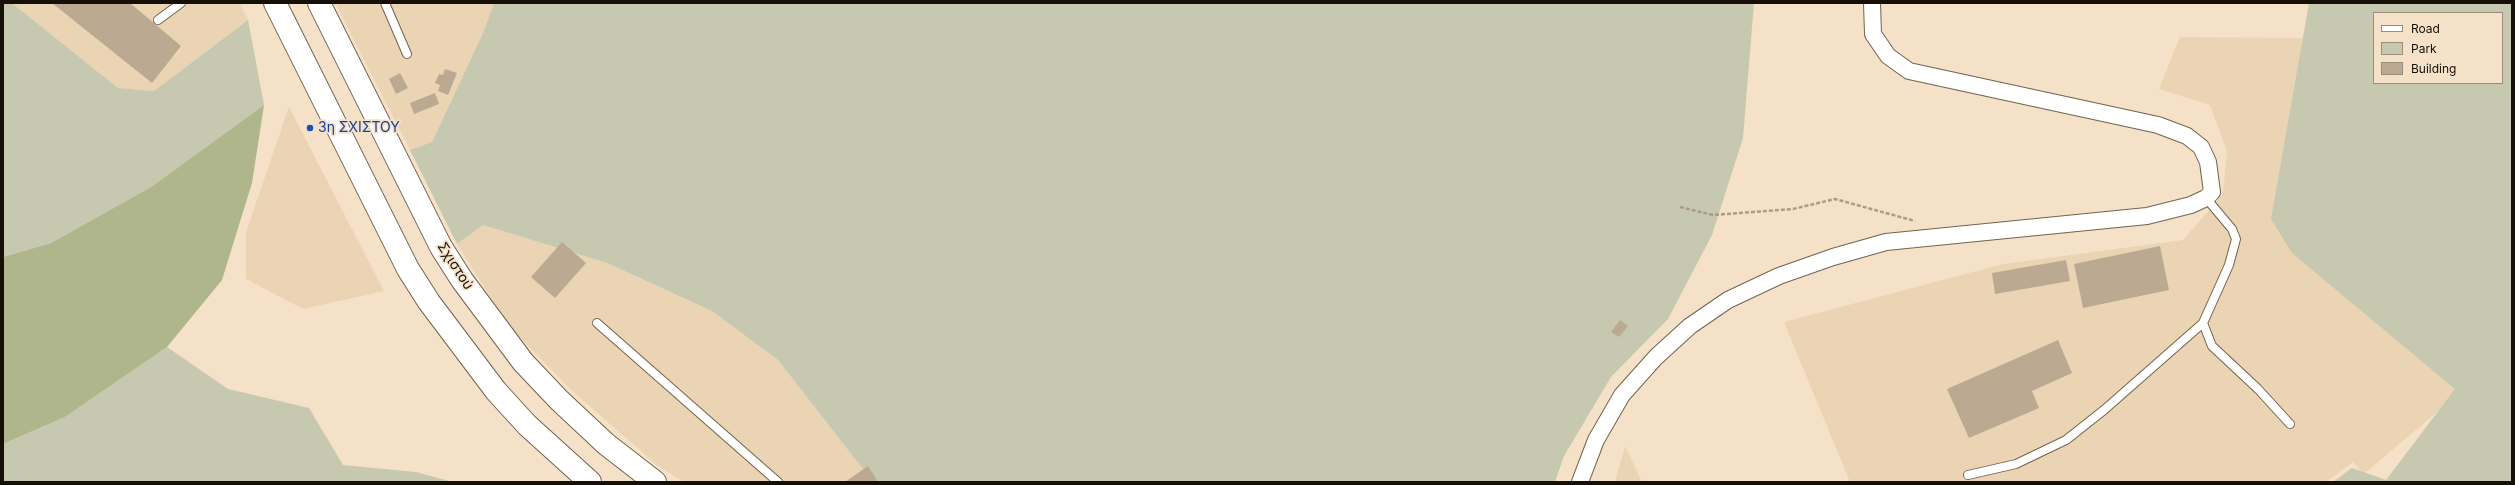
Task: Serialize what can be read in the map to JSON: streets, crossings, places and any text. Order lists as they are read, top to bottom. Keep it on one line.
{"streets":{"main road":["Σχιστού"]},"places":["3η ΣΧΙΣΤΟΥ"],"legend":["Road","Park","Building"]}
